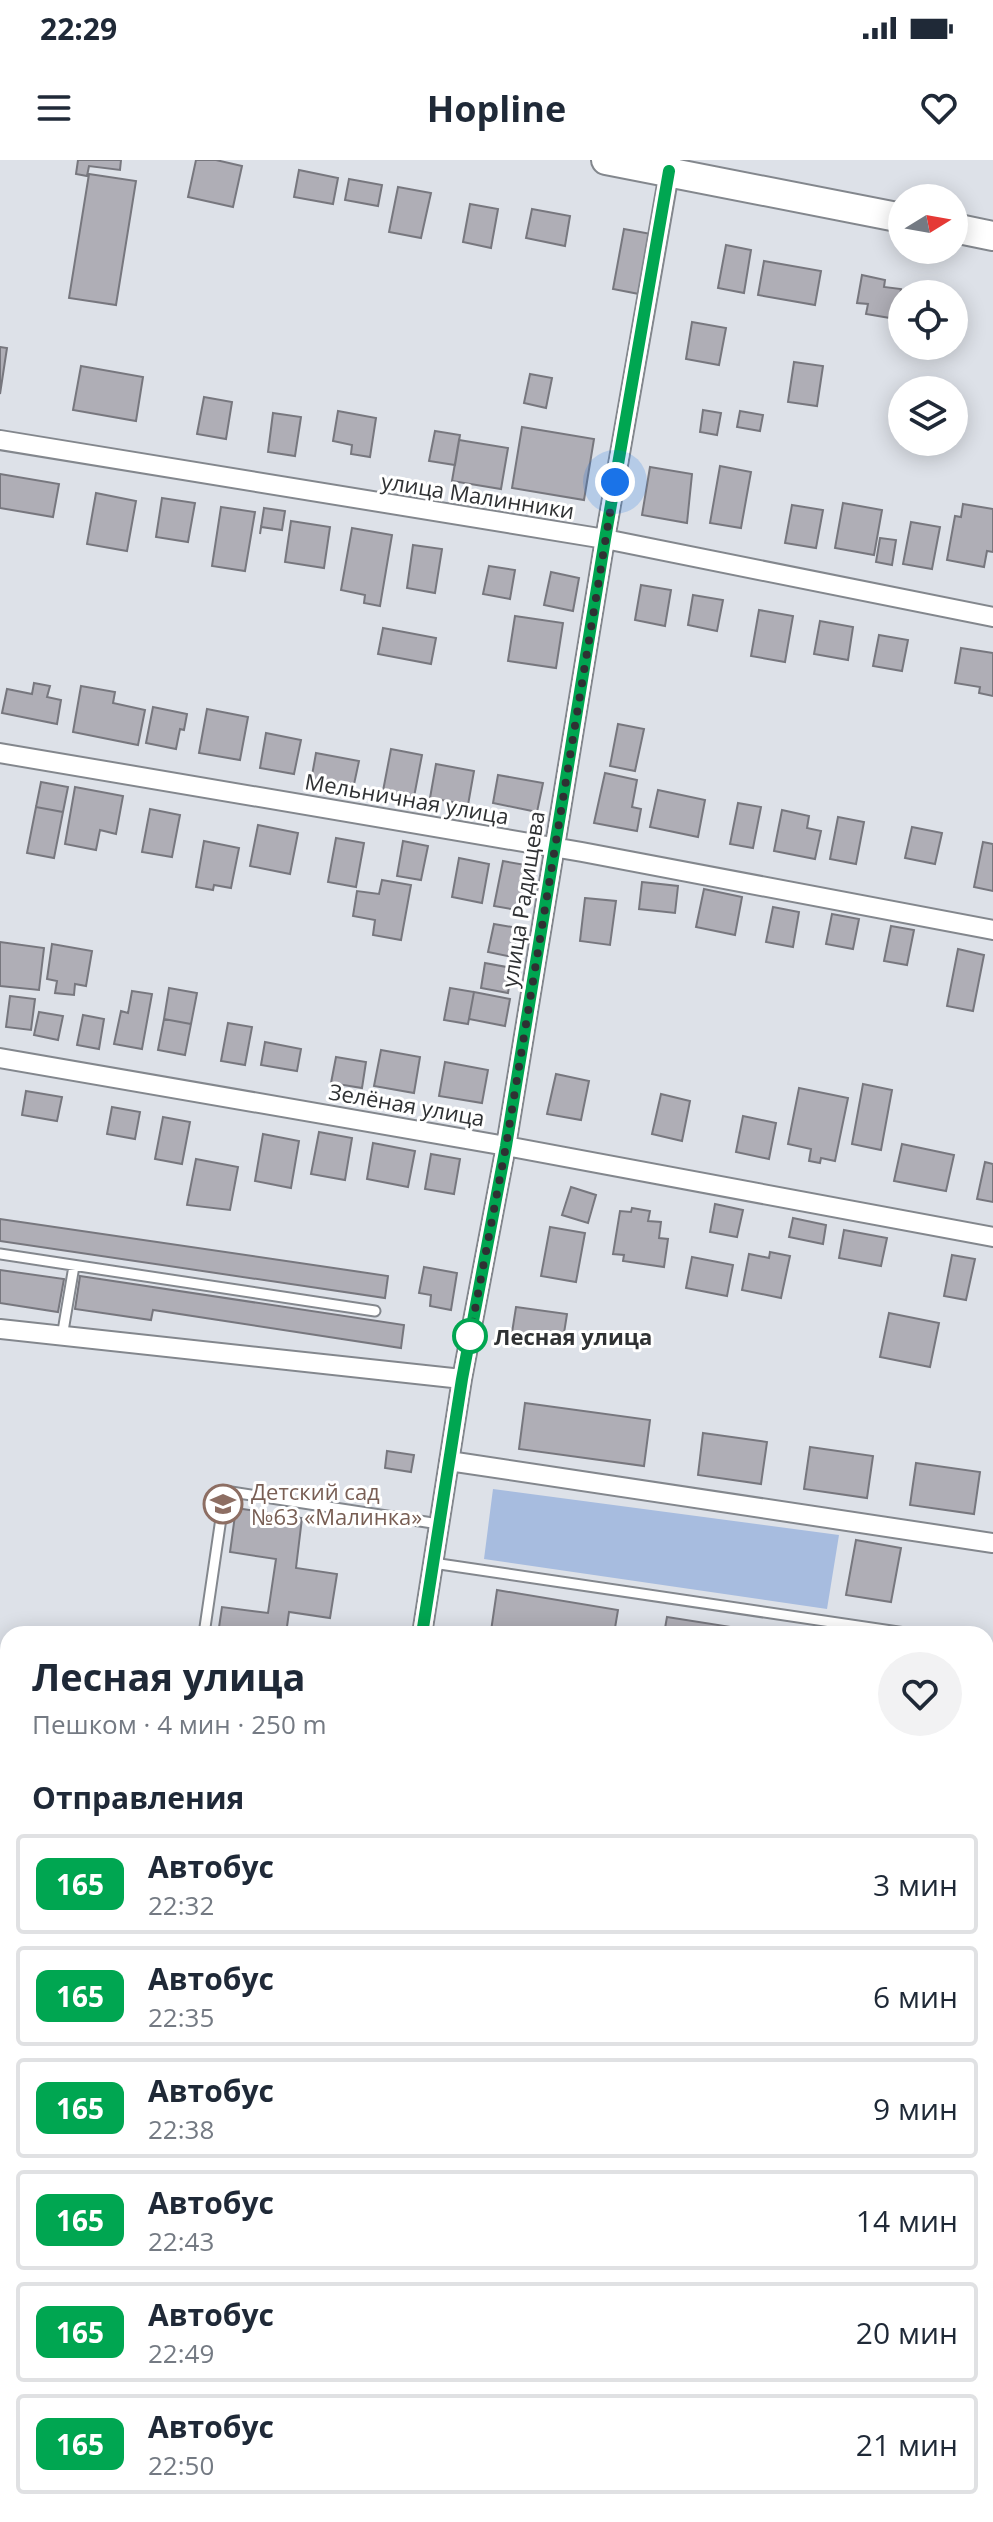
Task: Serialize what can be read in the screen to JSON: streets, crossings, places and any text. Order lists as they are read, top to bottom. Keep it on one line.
{"streets":{"street":["улица Малинники","Мельничная улица","улица Радищева","Зелёная улица"]},"crossings":[["улица Малинники","улица Радищева"],["Мельничная улица","улица Радищева"],["улица Радищева","Зелёная улица"]],"places":{"other":["Лесная улица"],"school or university":["Детский сад №63 «Малинка»"]},"lines":["bus line 165"],"north":"right","page":{"status":"22:29","header":"Hopline","heading":[["Лесная улица","Пешком · 4 мин · 250 m"],"Отправления"],"list":[{"mark":"165","name":"Автобус","note":"22:32","value":"3 мин"},{"mark":"165","name":"Автобус","note":"22:35","value":"6 мин"},{"mark":"165","name":"Автобус","note":"22:38","value":"9 мин"},{"mark":"165","name":"Автобус","note":"22:43","value":"14 мин"},{"mark":"165","name":"Автобус","note":"22:49","value":"20 мин"},{"mark":"165","name":"Автобус","note":"22:50","value":"21 мин"}]}}
